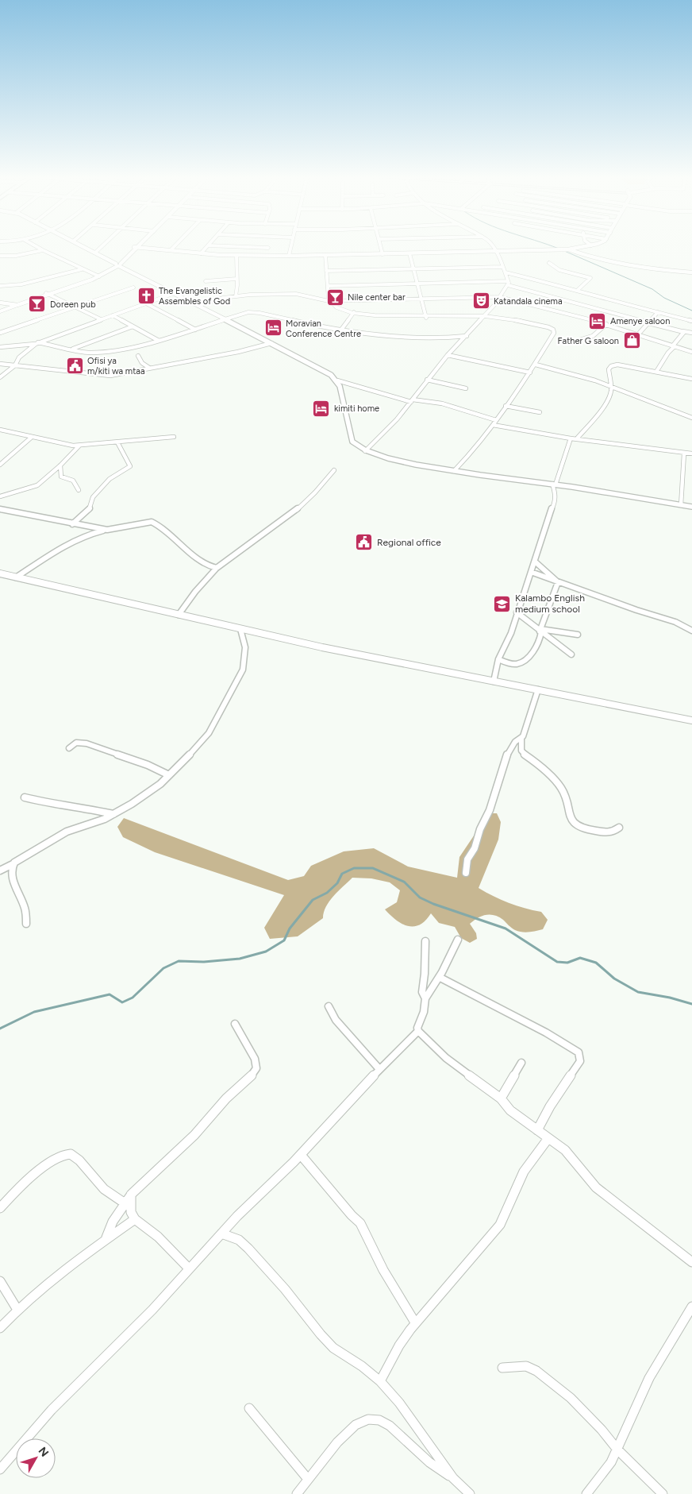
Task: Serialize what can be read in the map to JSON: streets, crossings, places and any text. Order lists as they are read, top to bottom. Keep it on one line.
{"places":{"church":["The Evangelistic Assembles of God"],"bar":["Nile center bar","Doreen pub"],"theatre":["Katandala cinema"],"hotel":["Amenye saloon","Moravian Conference Centre","kimiti home"],"shop":["Father G saloon"],"public building":["Ofisi ya m/kiti wa mtaa","Regional office"],"school or university":["Kalambo English medium school"]},"north":"top right"}
